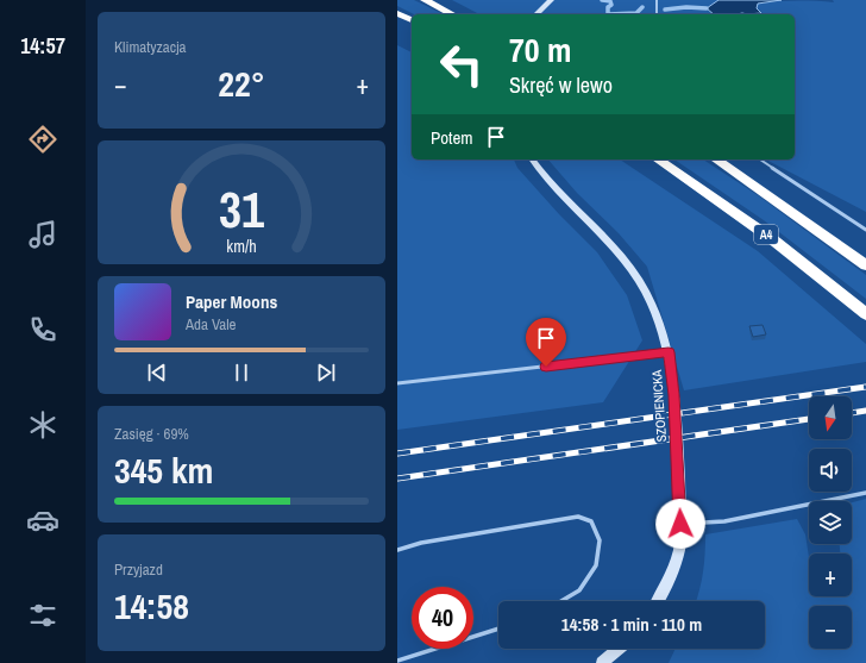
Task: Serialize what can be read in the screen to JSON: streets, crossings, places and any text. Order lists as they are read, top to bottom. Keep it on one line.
{"streets":{"highway":["A4"],"street":["SZOPIENICKA"]},"north":"bottom","page":{"tabs":"14:57","tile":["Klimatyzacja",["Zasięg · 69%","345 km"],["Przyjazd","14:58"]],"turn":["70 m","Skręć w lewo"],"heat":["−","22°","+"],"then":"Potem","song":["Paper Moons","Ada Vale"],"map_buttons":["+","−"],"limit":"40","trip":"14:58 · 1 min · 110 m","gauge":["31","km/h"]}}
